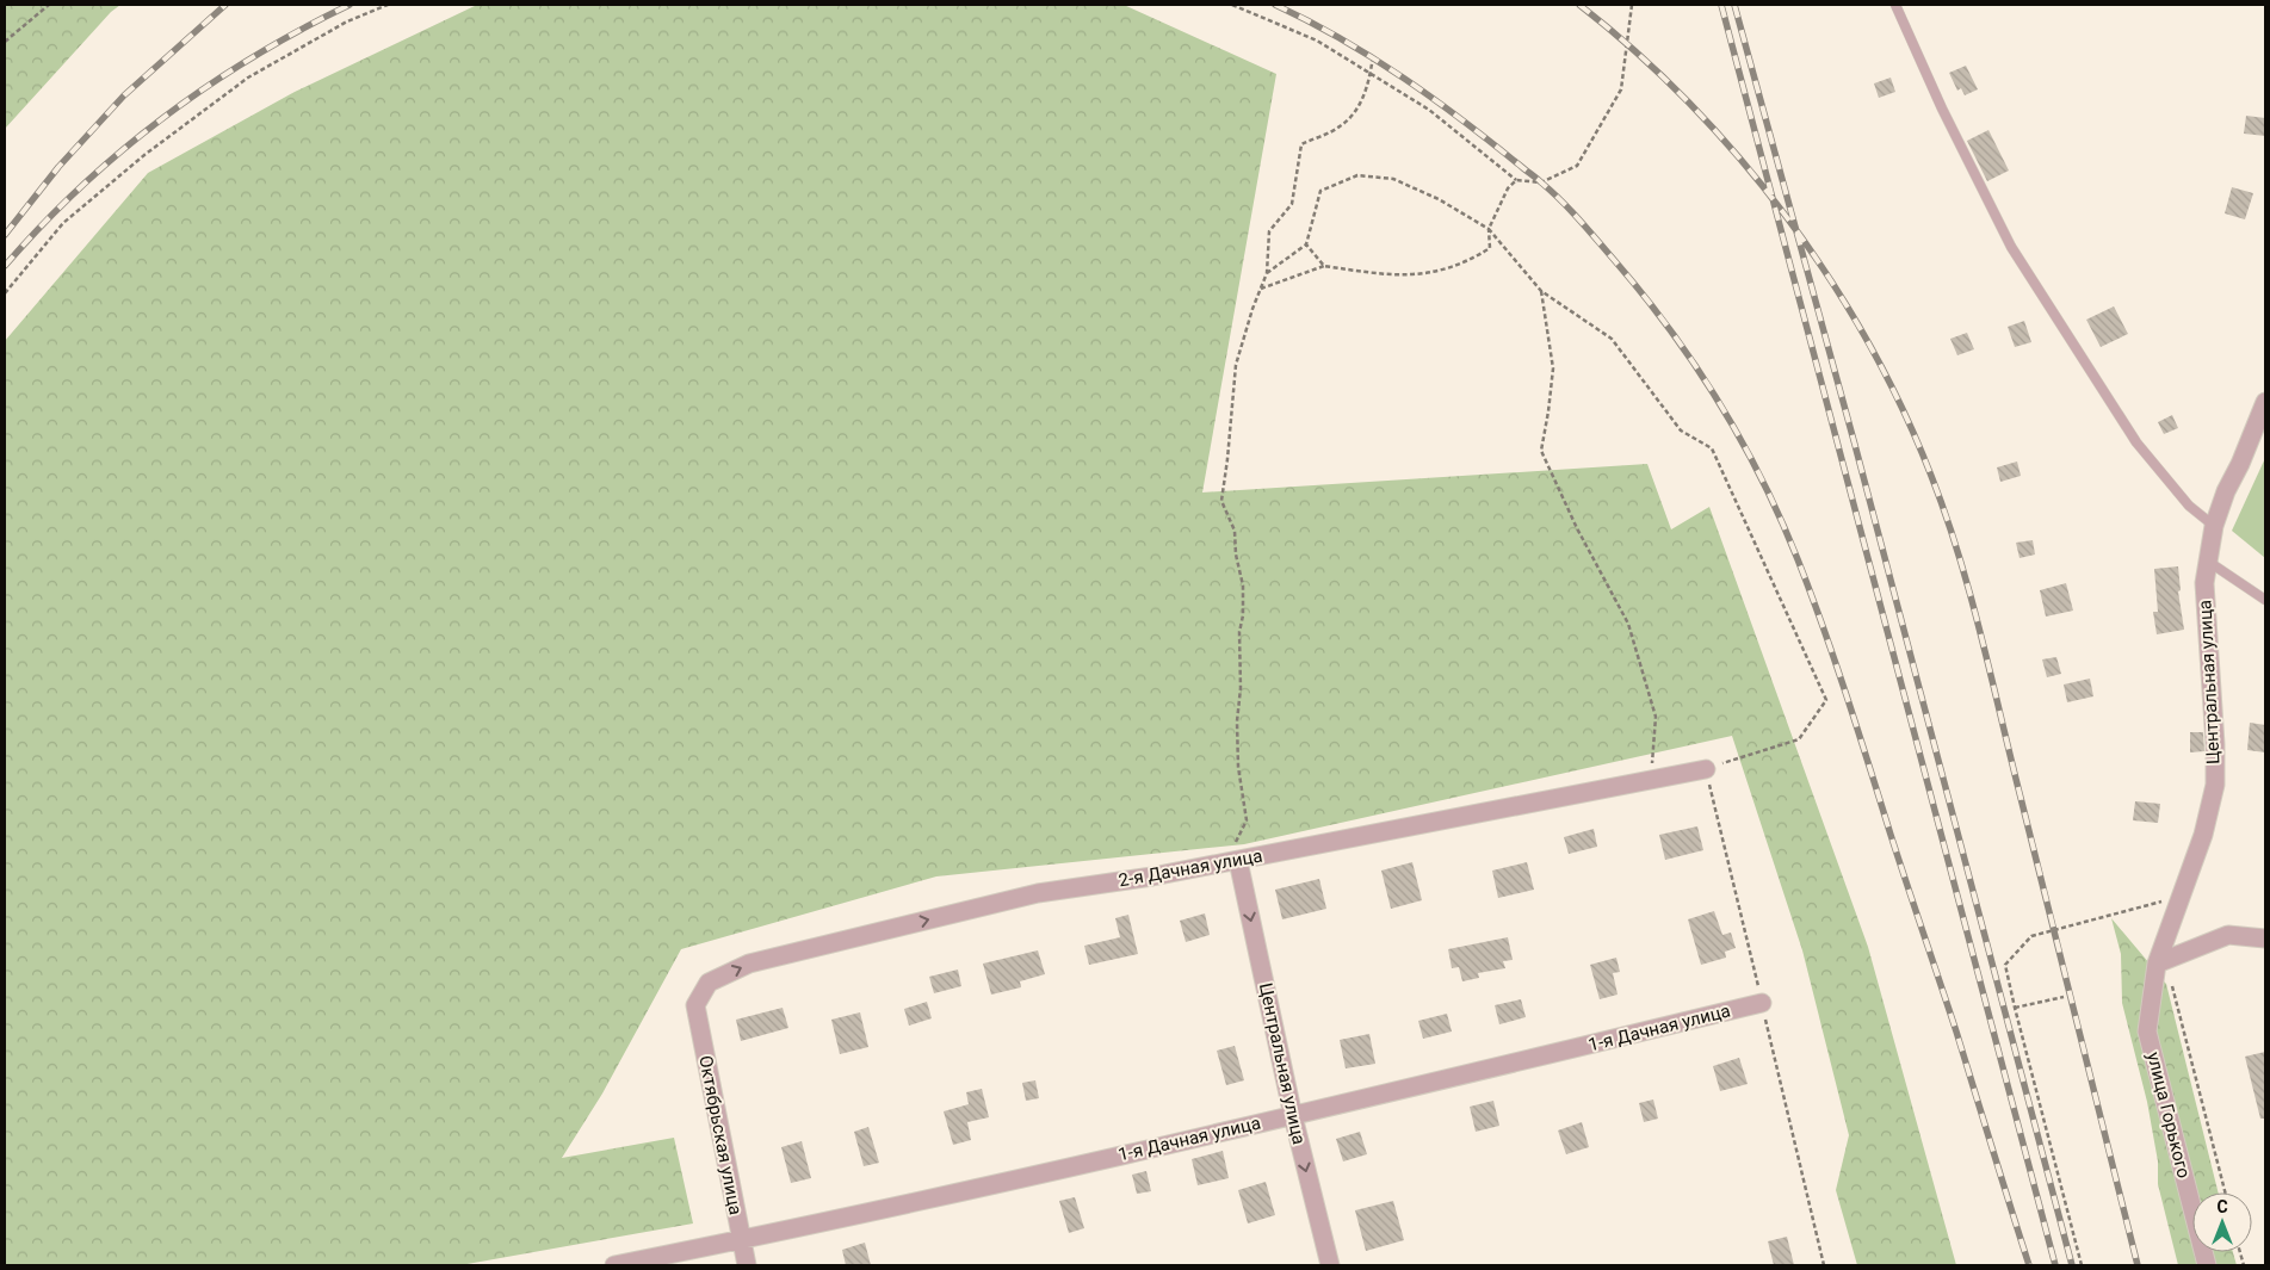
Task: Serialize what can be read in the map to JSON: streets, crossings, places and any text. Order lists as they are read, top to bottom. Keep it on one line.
{"streets":{"street":["Центральная улица","2-я Дачная улица","1-я Дачная улица","улица Горького","Октябрьская улица"]},"crossings":[["Центральная улица","2-я Дачная улица"],["Центральная улица","1-я Дачная улица"],["Центральная улица","улица Горького"],["2-я Дачная улица","Октябрьская улица"],["1-я Дачная улица","Октябрьская улица"]],"one_way":["Центральная улица","2-я Дачная улица"],"north":"top"}
